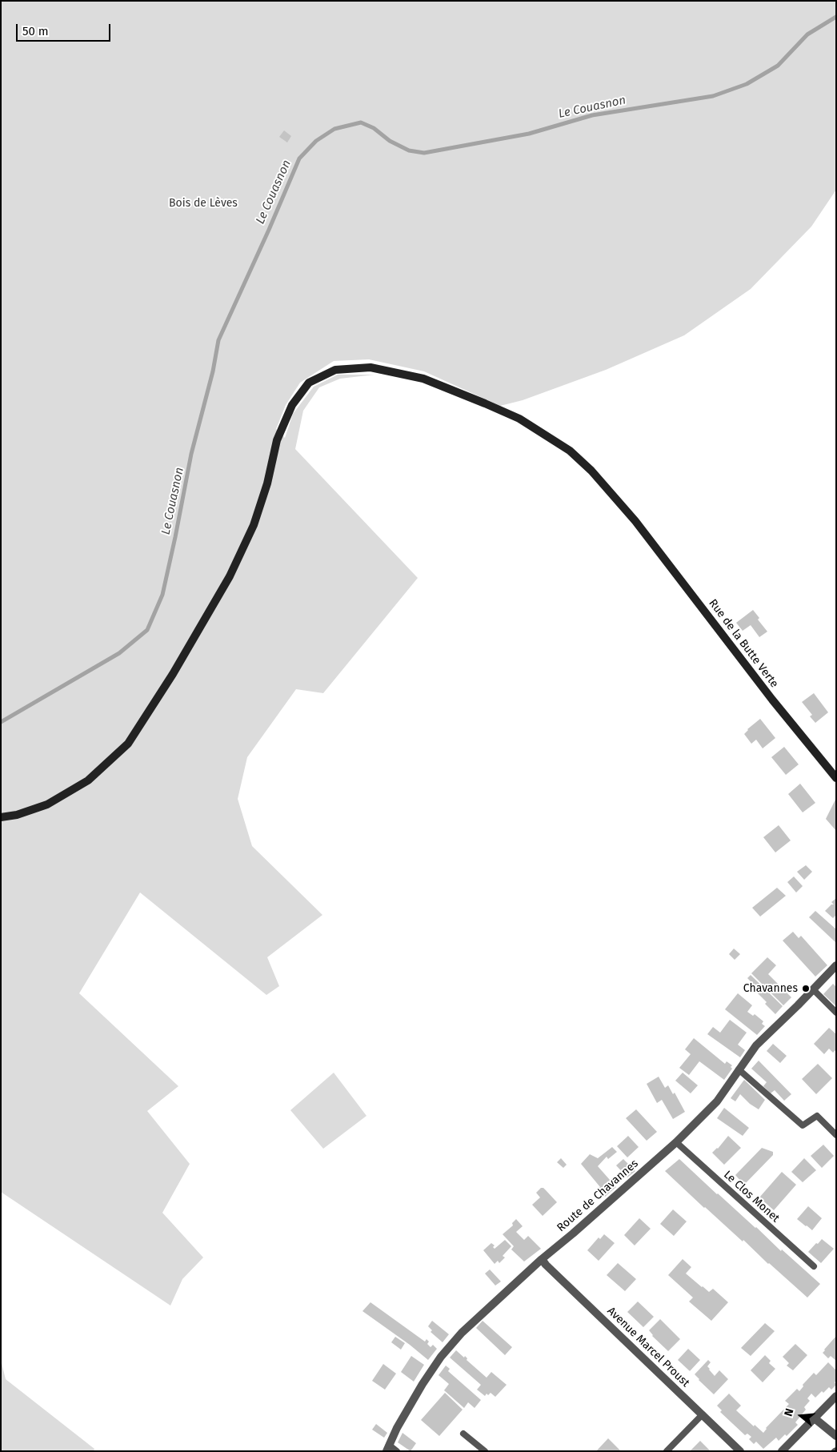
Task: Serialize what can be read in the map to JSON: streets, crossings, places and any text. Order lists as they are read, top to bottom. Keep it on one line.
{"streets":{"street":["Rue de la Butte Verte","Route de Chavannes","Avenue Marcel Proust"],"lane":["Le Clos Monet"]},"crossings":[["Route de Chavannes","Le Clos Monet"],["Route de Chavannes","Avenue Marcel Proust"]],"water":["Le Couasnon"],"parks":["Bois de Lèves"],"places":["Chavannes"],"scale_bar":"50 m","north":"left"}
